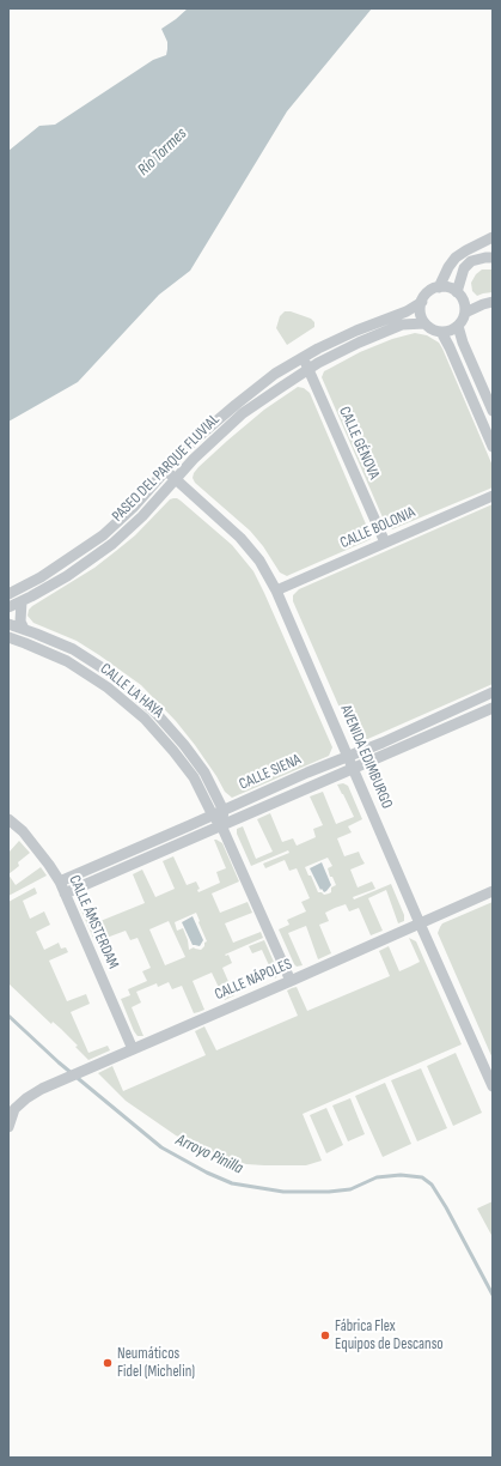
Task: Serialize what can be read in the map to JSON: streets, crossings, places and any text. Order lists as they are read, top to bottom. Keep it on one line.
{"streets":{"street":["CALLE GÉNOVA","PASEO DEL PARQUE FLUVIAL","CALLE BOLONIA","CALLE LA HAYA","AVENIDA EDIMBURGO","CALLE SIENA","CALLE ÁMSTERDAM","CALLE NÁPOLES"]},"crossings":[["CALLE GÉNOVA","PASEO DEL PARQUE FLUVIAL"],["CALLE GÉNOVA","CALLE BOLONIA"],["PASEO DEL PARQUE FLUVIAL","AVENIDA EDIMBURGO"],["CALLE BOLONIA","AVENIDA EDIMBURGO"],["CALLE LA HAYA","CALLE SIENA"],["CALLE LA HAYA","CALLE NÁPOLES"],["AVENIDA EDIMBURGO","CALLE SIENA"],["AVENIDA EDIMBURGO","CALLE NÁPOLES"],["CALLE SIENA","CALLE ÁMSTERDAM"],["CALLE ÁMSTERDAM","CALLE NÁPOLES"]],"water":["Río Tormes","Arroyo Pinilla"],"places":["Fábrica Flex Equipos de Descanso","Neumáticos Fidel (Michelin)"]}
